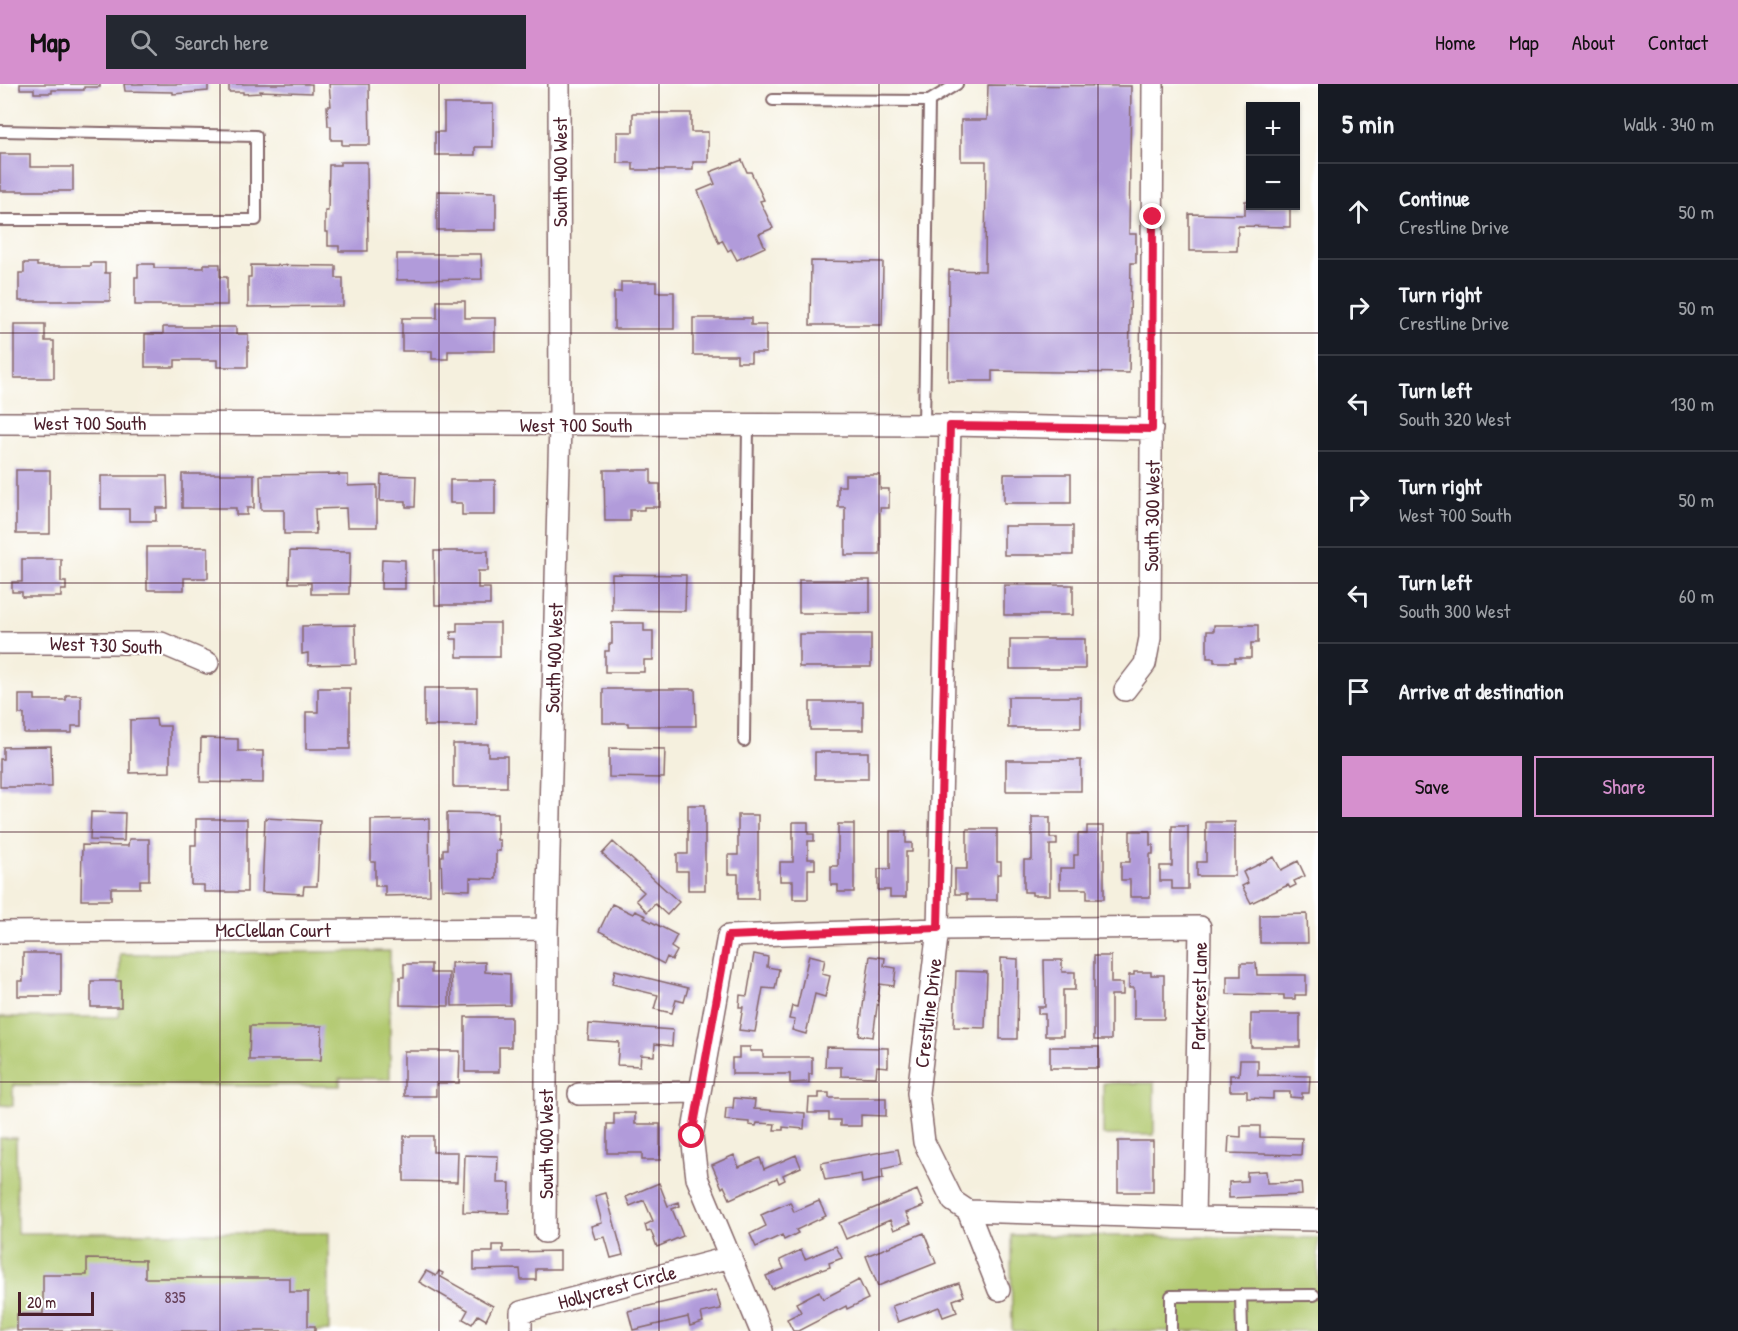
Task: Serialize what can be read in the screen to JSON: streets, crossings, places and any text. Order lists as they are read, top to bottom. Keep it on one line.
{"streets":{"street":["South 400 West","West 700 South","South 300 West","West 730 South","McClellan Court","Parkcrest Lane","Crestline Drive","Hollycrest Circle"]},"crossings":[["South 400 West","West 700 South"],["South 400 West","McClellan Court"],["West 700 South","South 300 West"],["Parkcrest Lane","Crestline Drive"],["Crestline Drive","Hollycrest Circle"]],"house_numbers":["835"],"scale_bar":"20 m","page":{"header":"Map","search":"Search here","nav":["Home","Map","About","Contact"],"heading":["5 min","Walk · 340 m"],"map_buttons":["+","−"],"list":[["Continue","Crestline Drive","50 m"],["Turn right","Crestline Drive","50 m"],["Turn left","South 320 West","130 m"],["Turn right","West 700 South","50 m"],["Turn left","South 300 West","60 m"],"Arrive at destination"],"buttons":["Save","Share"],"scale":"20 m"}}
